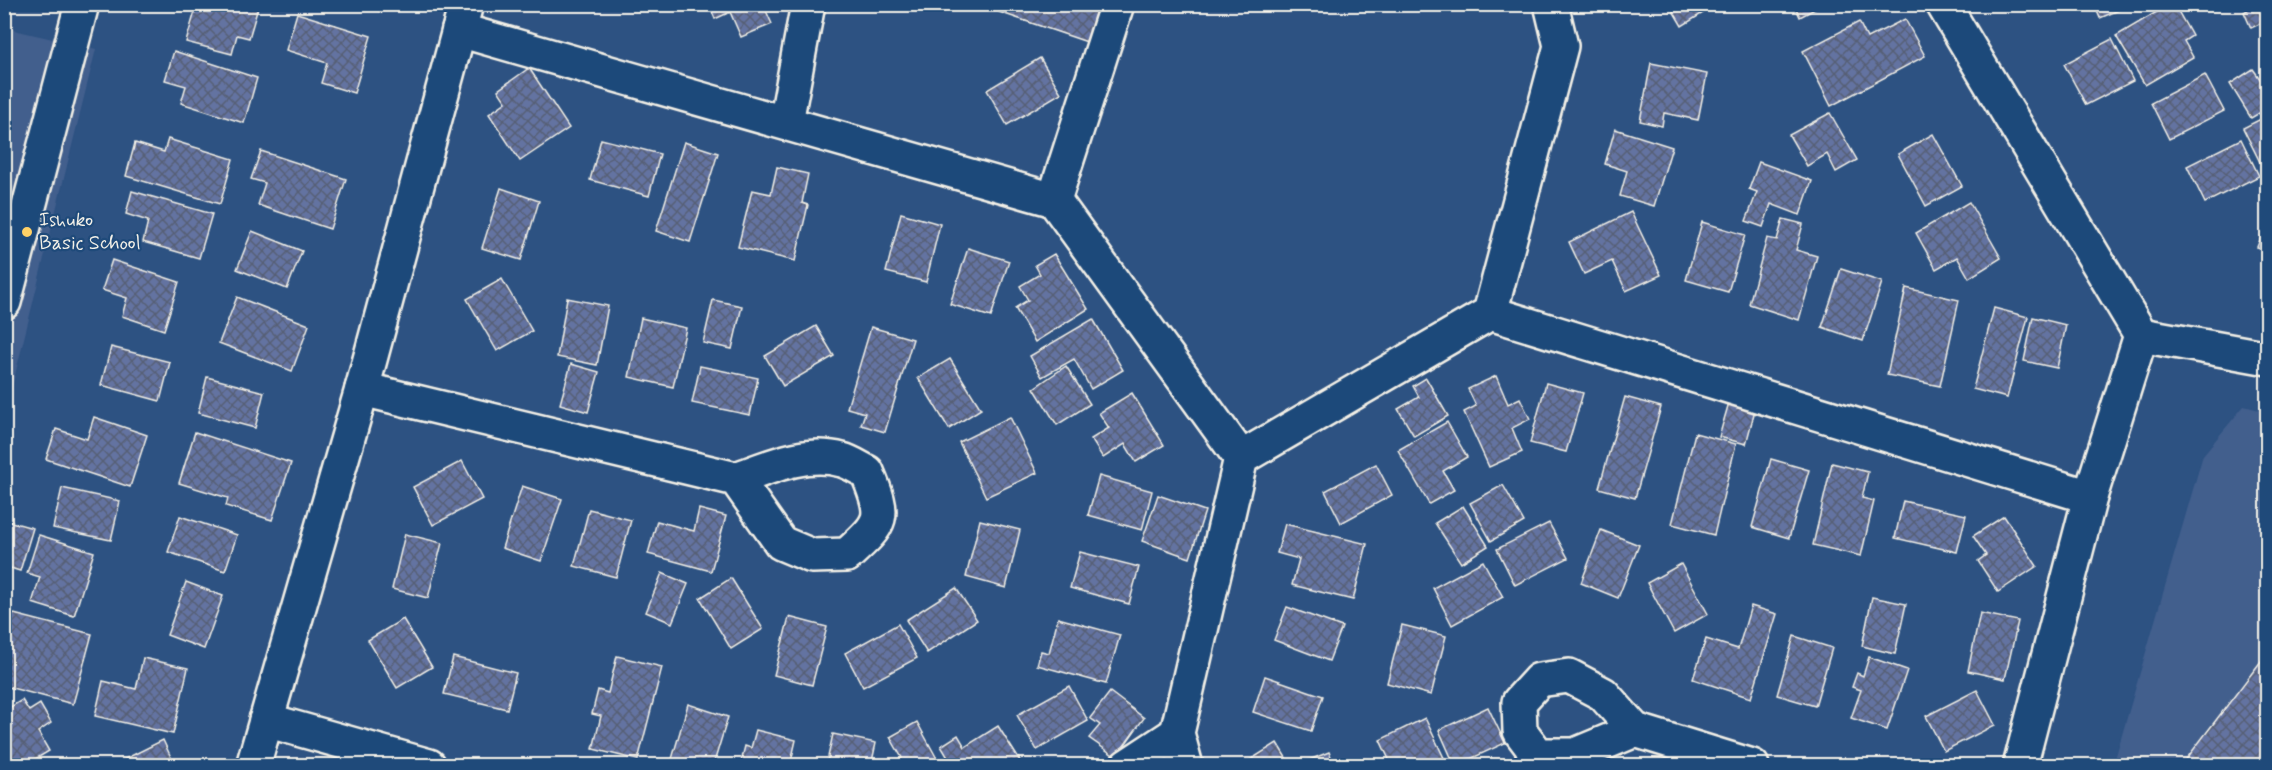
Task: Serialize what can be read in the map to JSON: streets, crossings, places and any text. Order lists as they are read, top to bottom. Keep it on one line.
{"places":["Ishuko Basic School"]}
